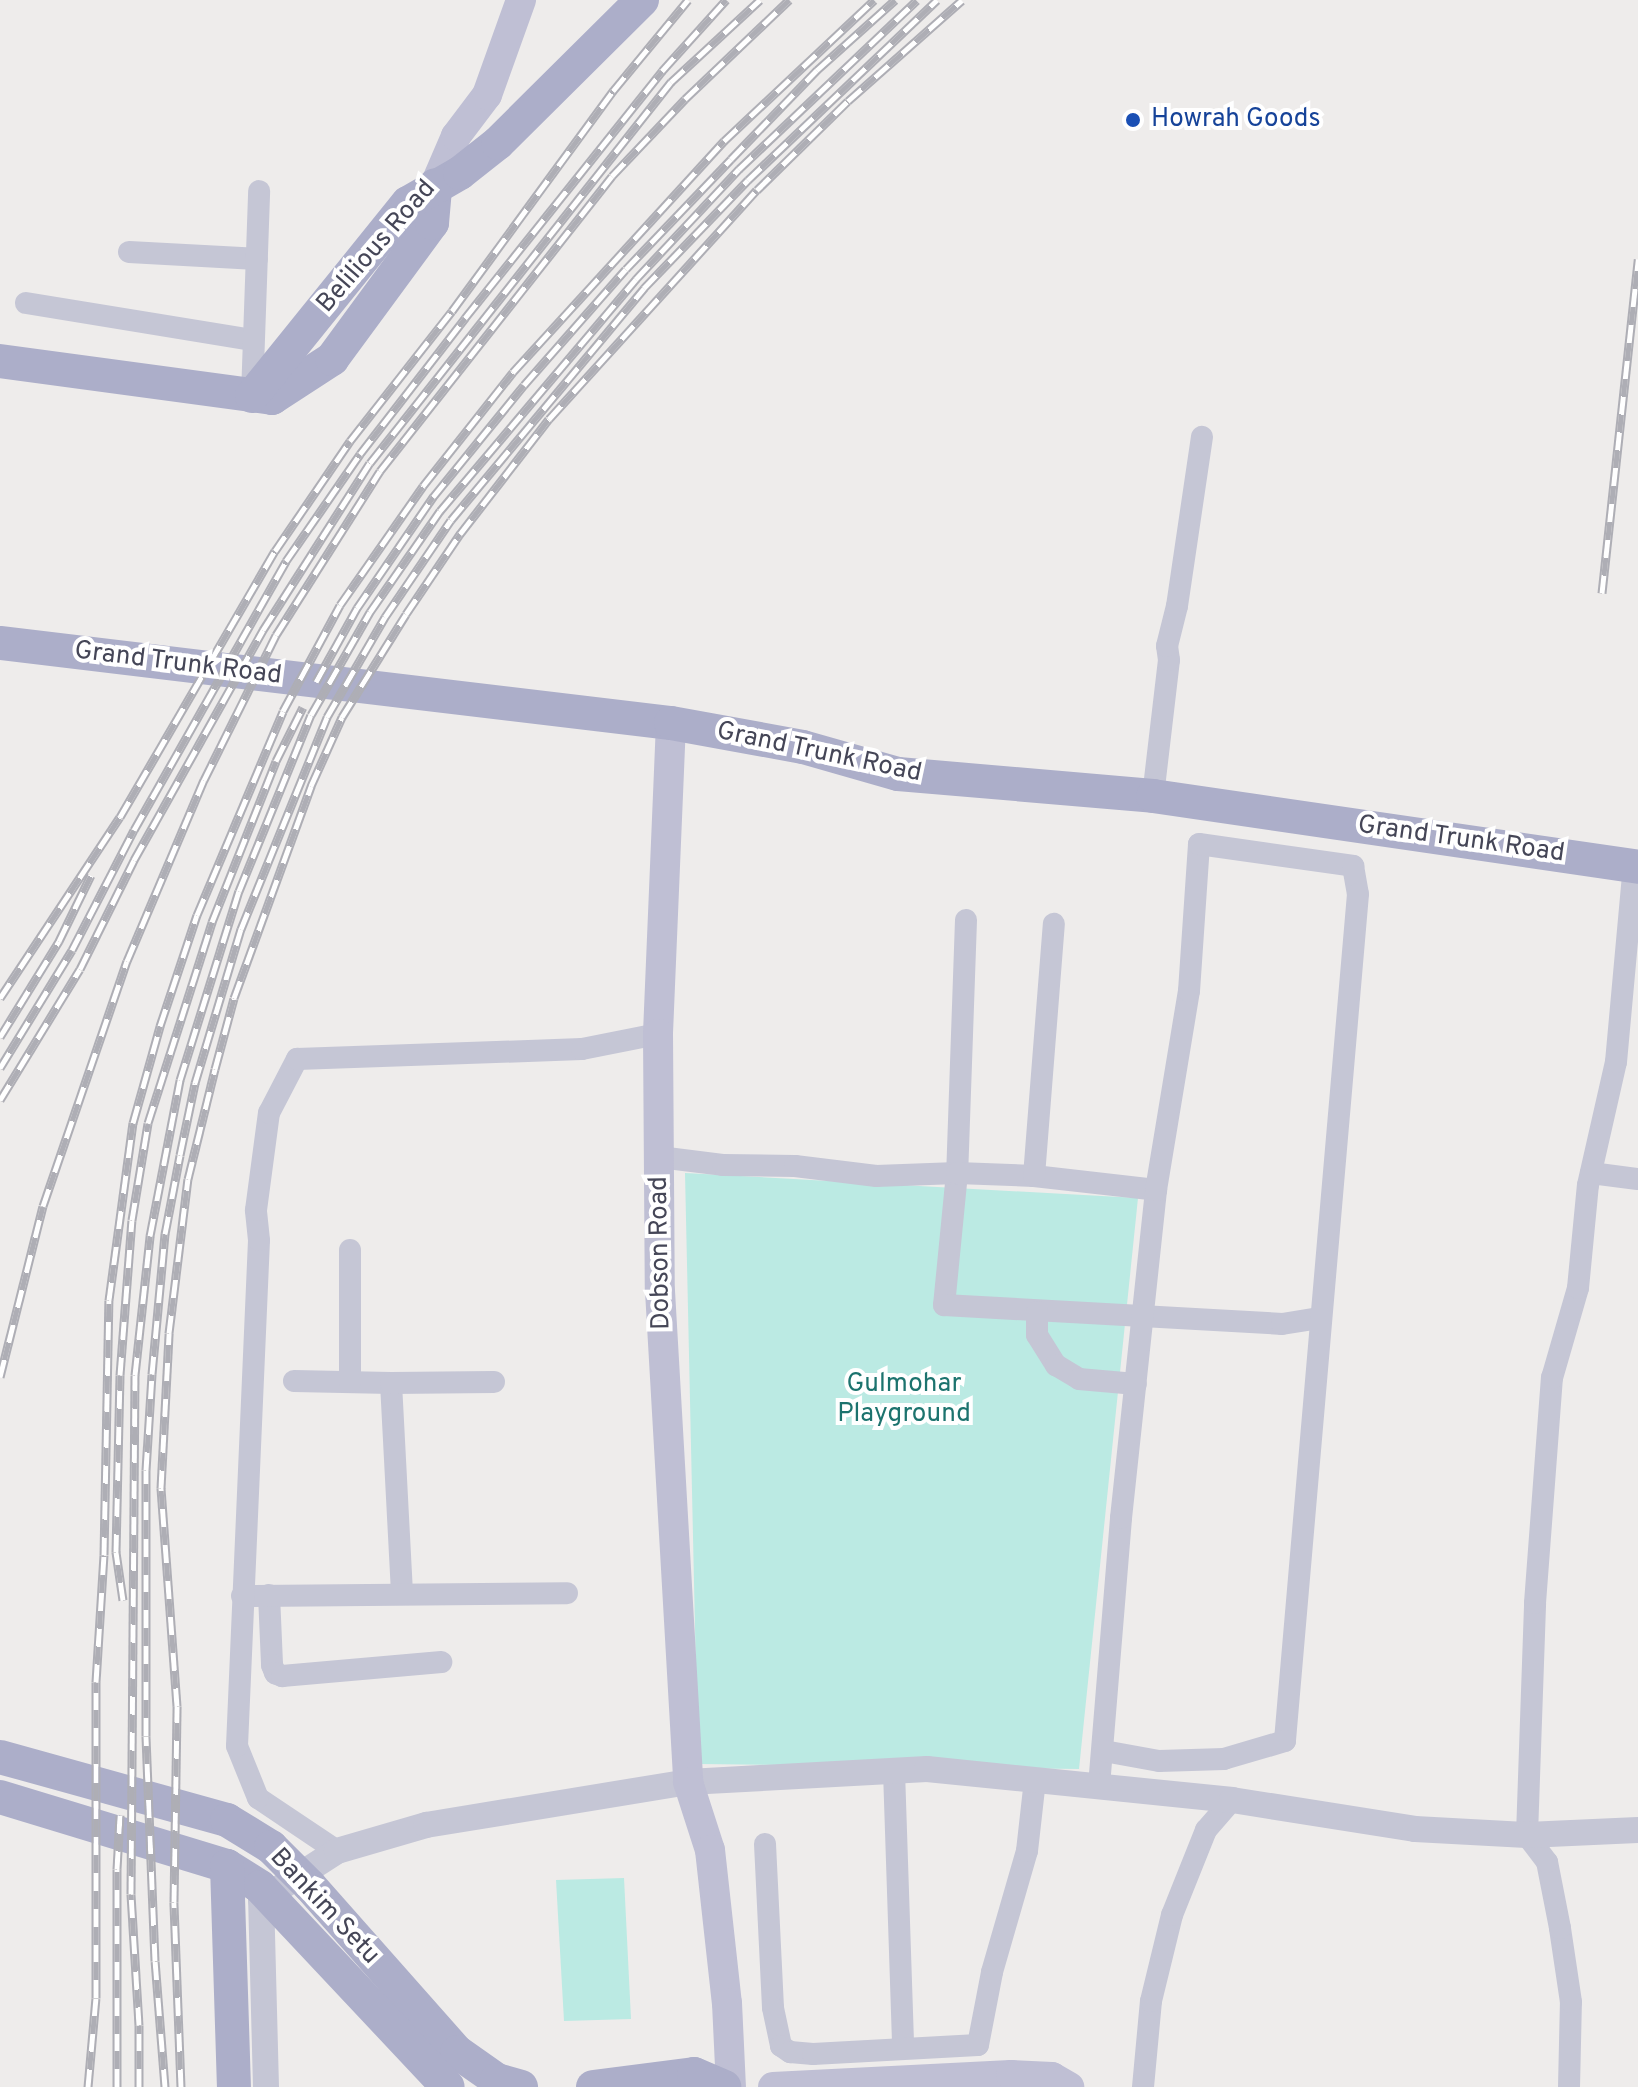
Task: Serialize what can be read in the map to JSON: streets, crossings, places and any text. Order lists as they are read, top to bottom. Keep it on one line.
{"streets":{"main road":["Belilious Road","Grand Trunk Road","Dobson Road","Bankim Setu"]},"crossings":[["Grand Trunk Road","Dobson Road"]],"parks":["Gulmohar Playground"],"places":["Howrah Goods"]}
